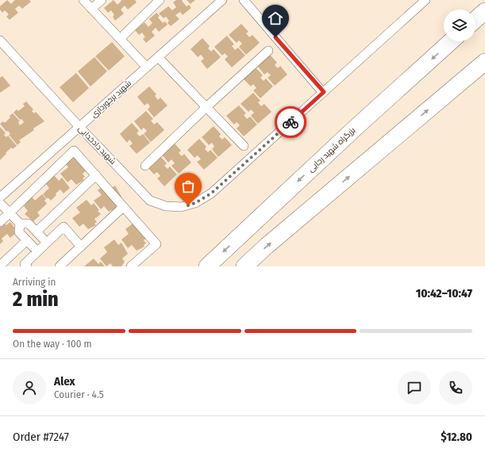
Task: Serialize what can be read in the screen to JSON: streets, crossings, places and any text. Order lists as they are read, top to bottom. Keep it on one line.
{"streets":{"highway":["بزرگراه شهید رجایی"],"street":["شهید برخورداری","شهید دادخدایی"]},"crossings":[["شهید برخورداری","شهید دادخدایی"]],"page":{"heading":["2 min","Arriving in","10:42–10:47"],"panel":["Alex","Courier · 4.5","Order #7247","$12.80"],"bar":"On the way · 100 m"}}
